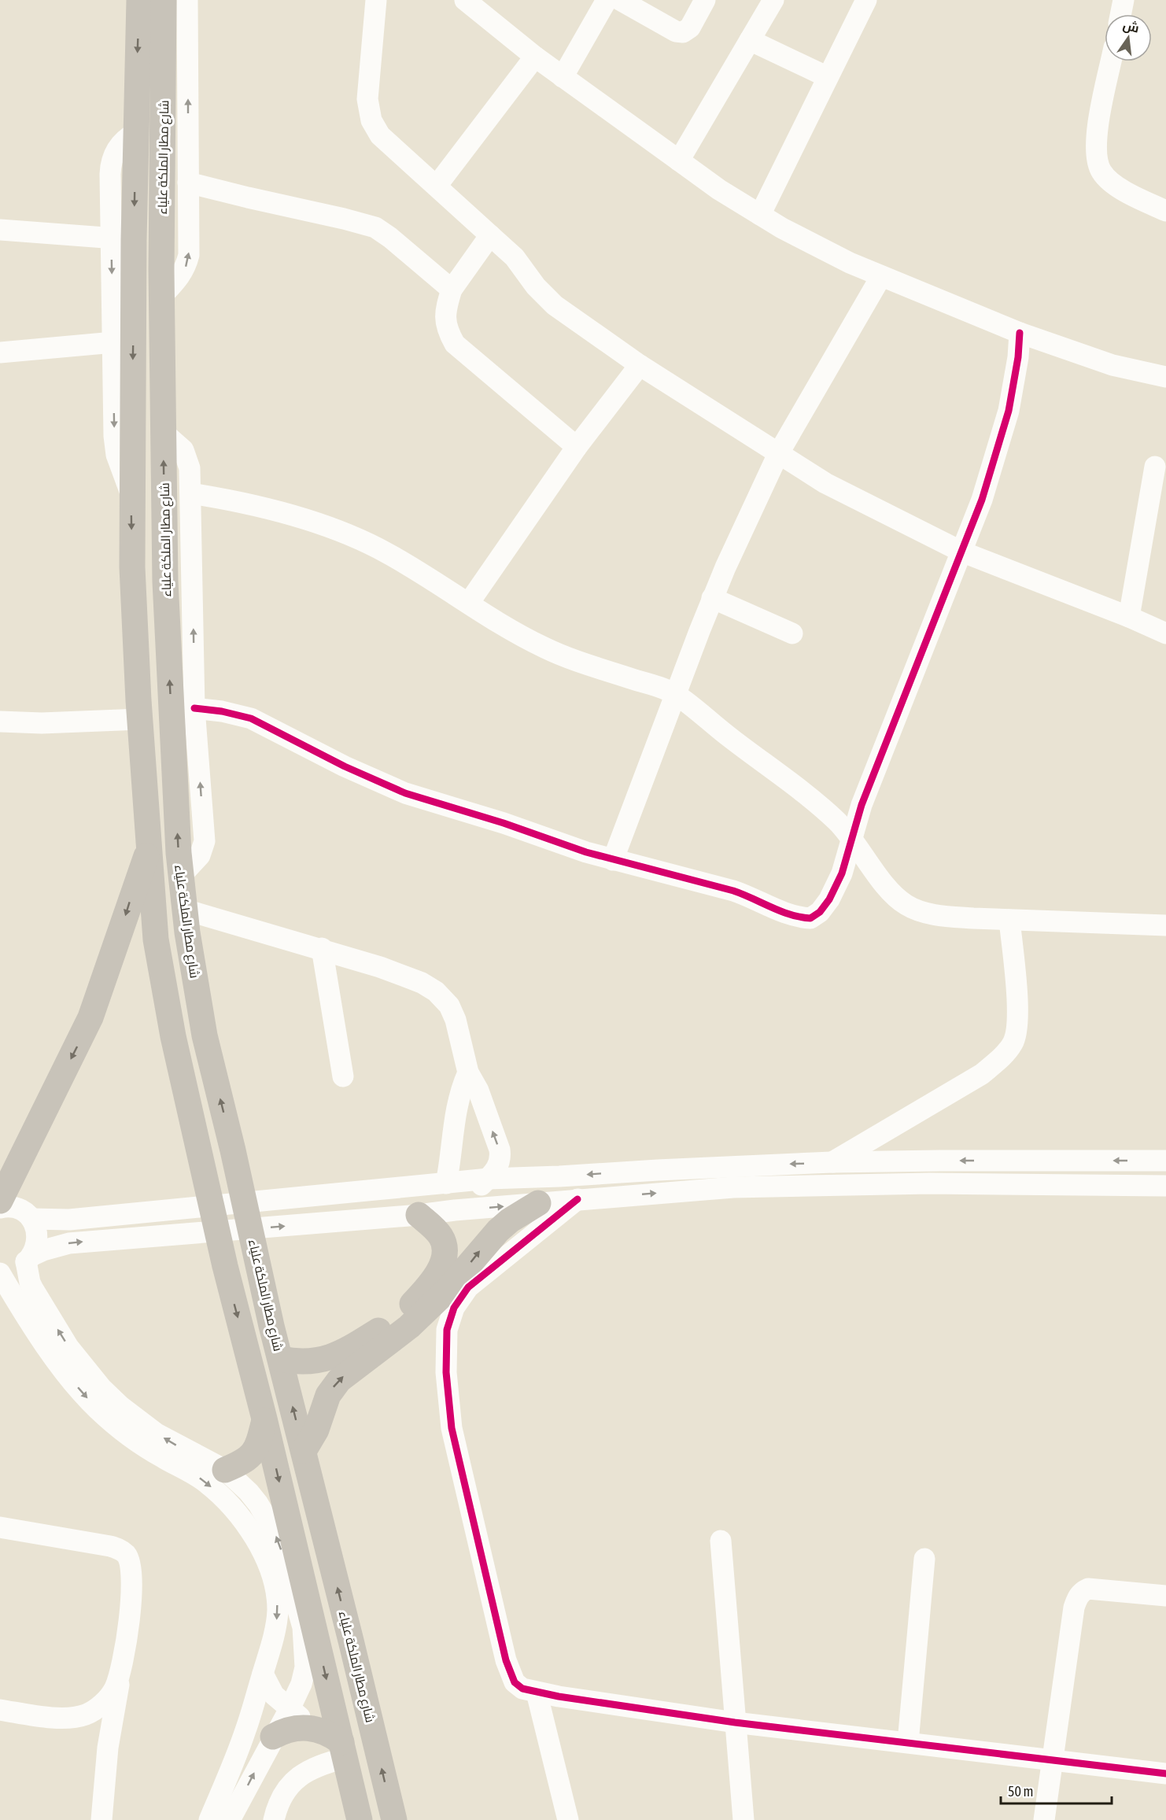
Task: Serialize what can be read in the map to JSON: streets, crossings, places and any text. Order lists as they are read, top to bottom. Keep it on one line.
{"streets":{"highway":["شارع مطار الملكة علياء"]},"scale_bar":"50 m","north":"top"}
